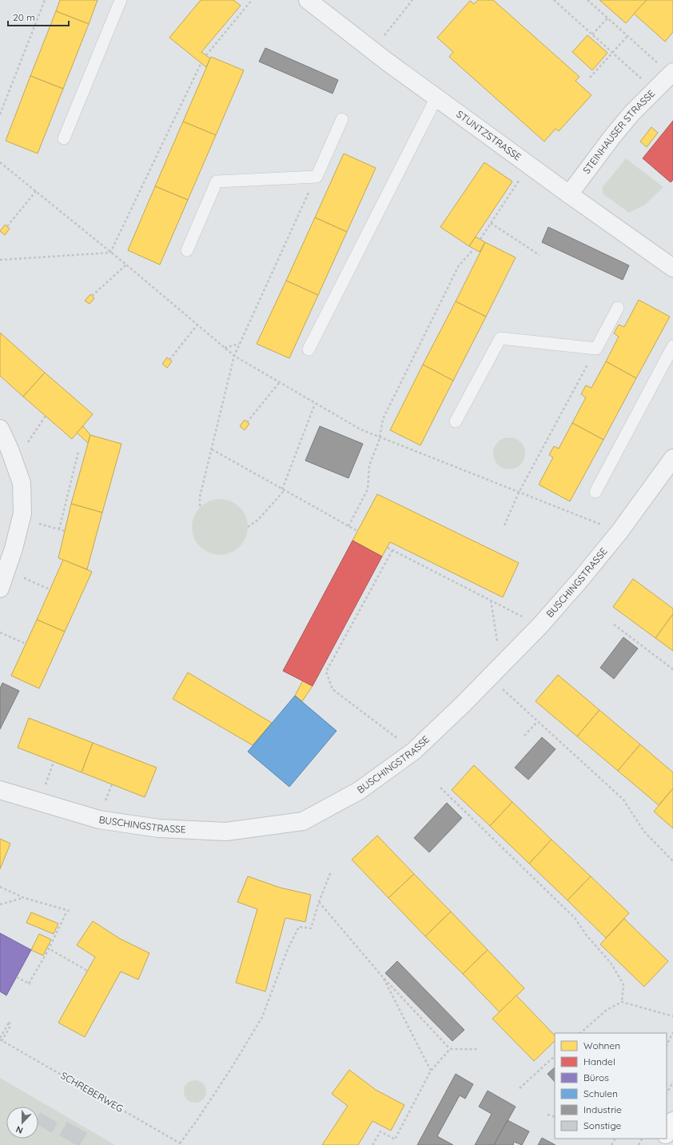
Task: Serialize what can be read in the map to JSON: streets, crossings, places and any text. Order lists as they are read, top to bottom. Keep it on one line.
{"streets":{"street":["STEINHAUSER STRASSE","STUNTZSTRASSE","BUSCHINGSTRASSE"],"path":["SCHREBERWEG"]},"crossings":[["STEINHAUSER STRASSE","STUNTZSTRASSE"]],"legend":["Wohnen","Handel","Büros","Schulen","Industrie","Sonstige"],"scale_bar":"20 m","north":"bottom"}
